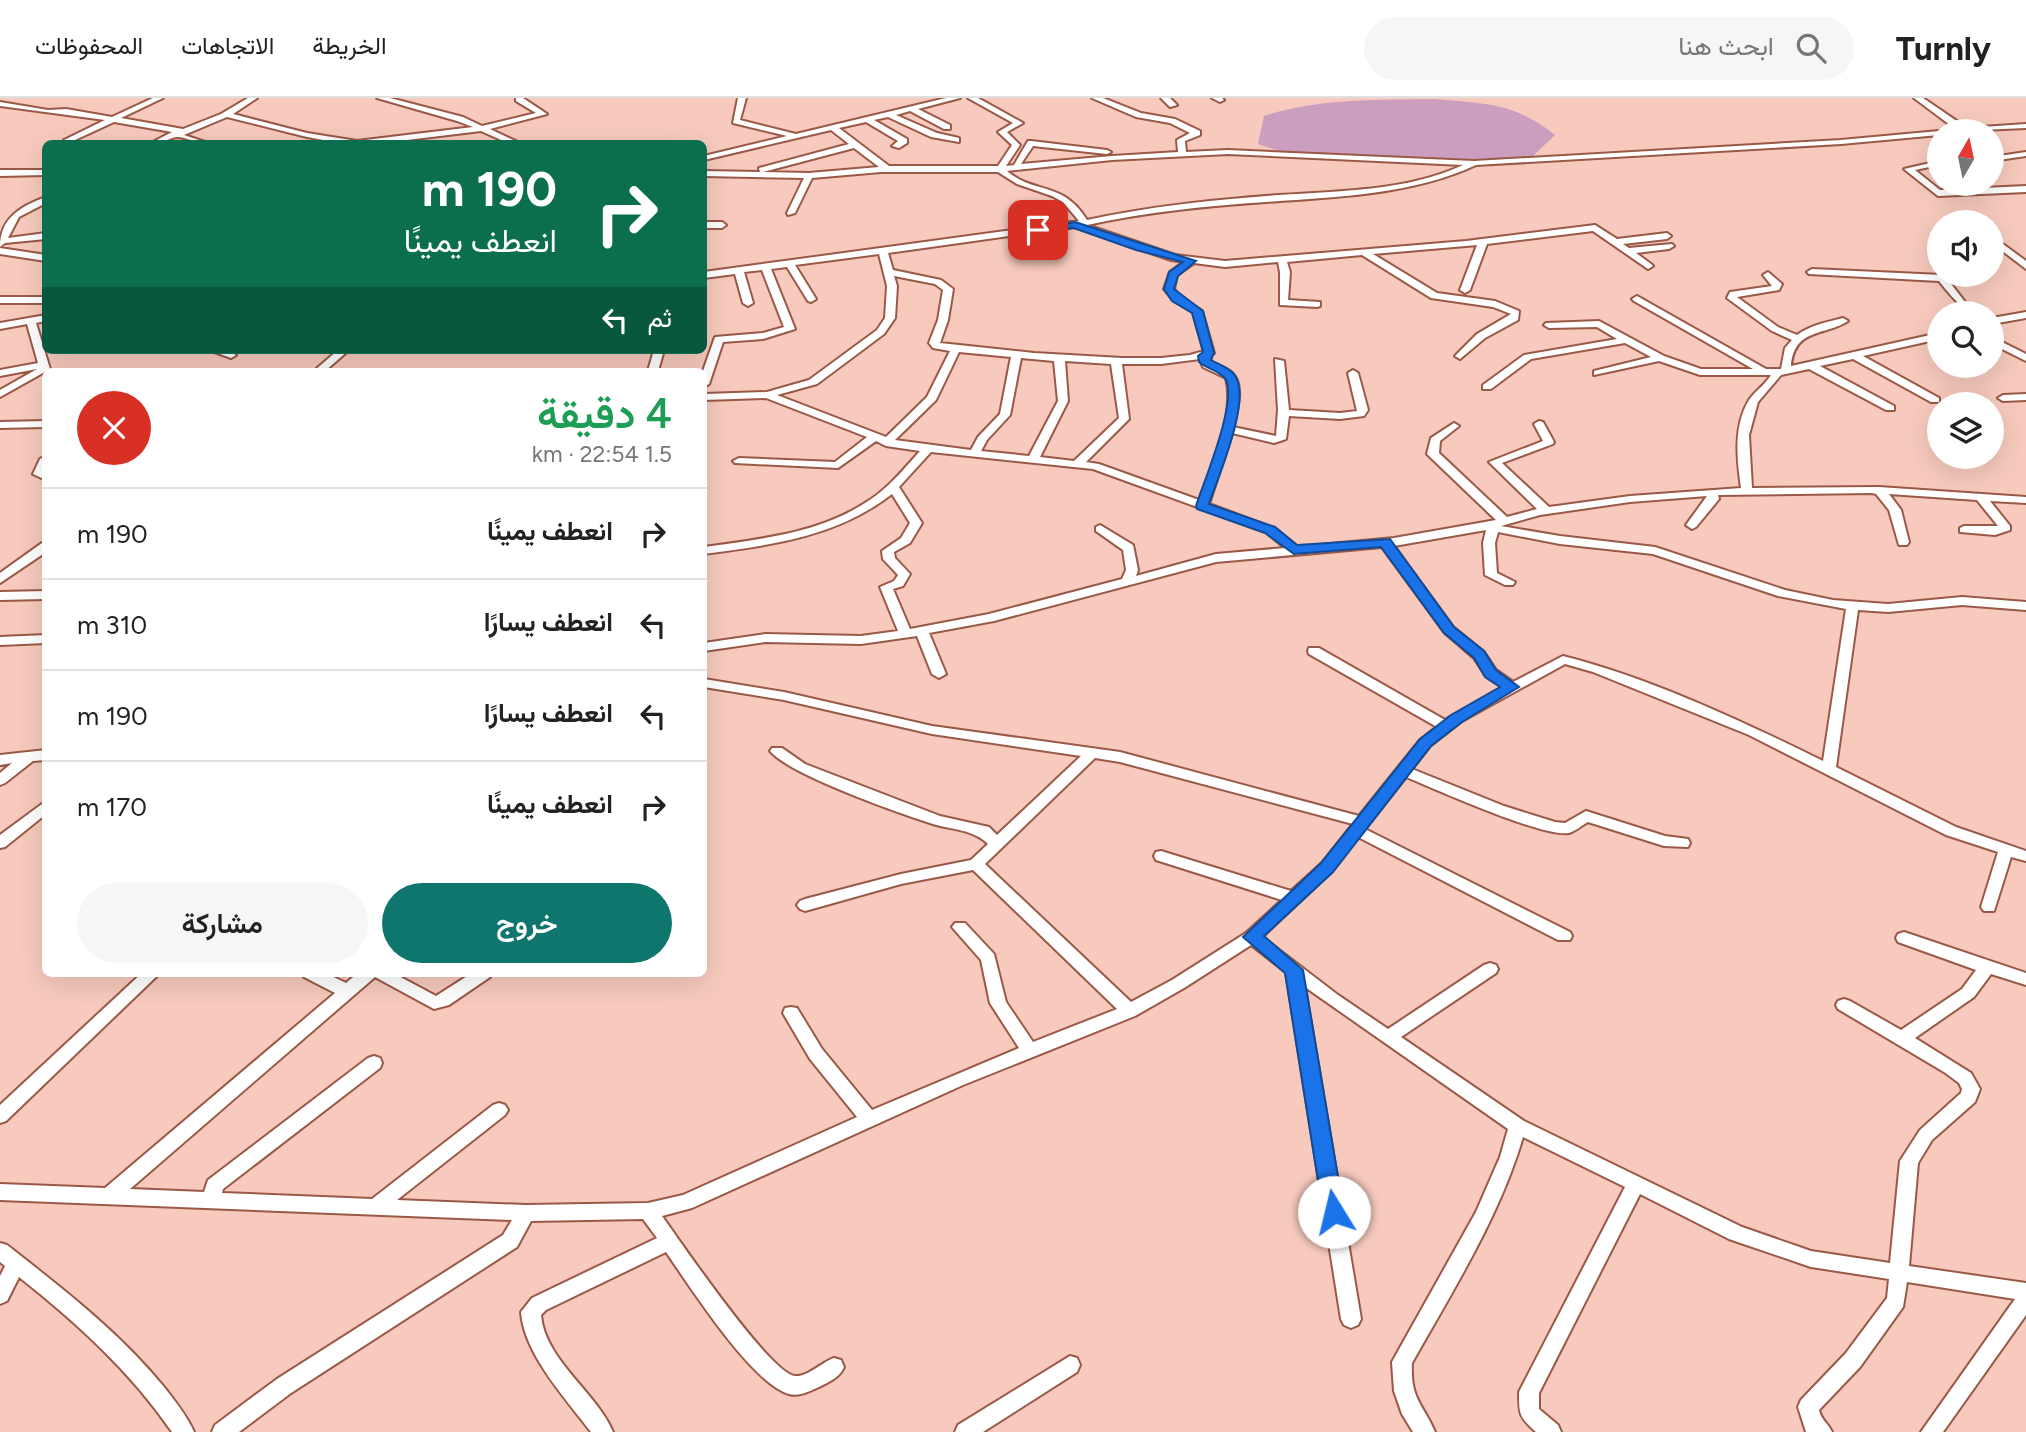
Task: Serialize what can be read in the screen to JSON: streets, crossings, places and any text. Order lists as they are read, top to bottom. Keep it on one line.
{"north":"top","page":{"header":"Turnly","search":"ابحث هنا","nav":["الخريطة","الاتجاهات","المحفوظات"],"turn":["190 m","انعطف يمينًا"],"then":"ثم","heading":["4 دقيقة","1.5 km · 22:54"],"list":[{"name":"انعطف يمينًا","value":"190 m"},{"name":"انعطف يسارًا","value":"310 m"},{"name":"انعطف يسارًا","value":"190 m"},{"name":"انعطف يمينًا","value":"170 m"}],"buttons":["خروج","مشاركة"]}}
